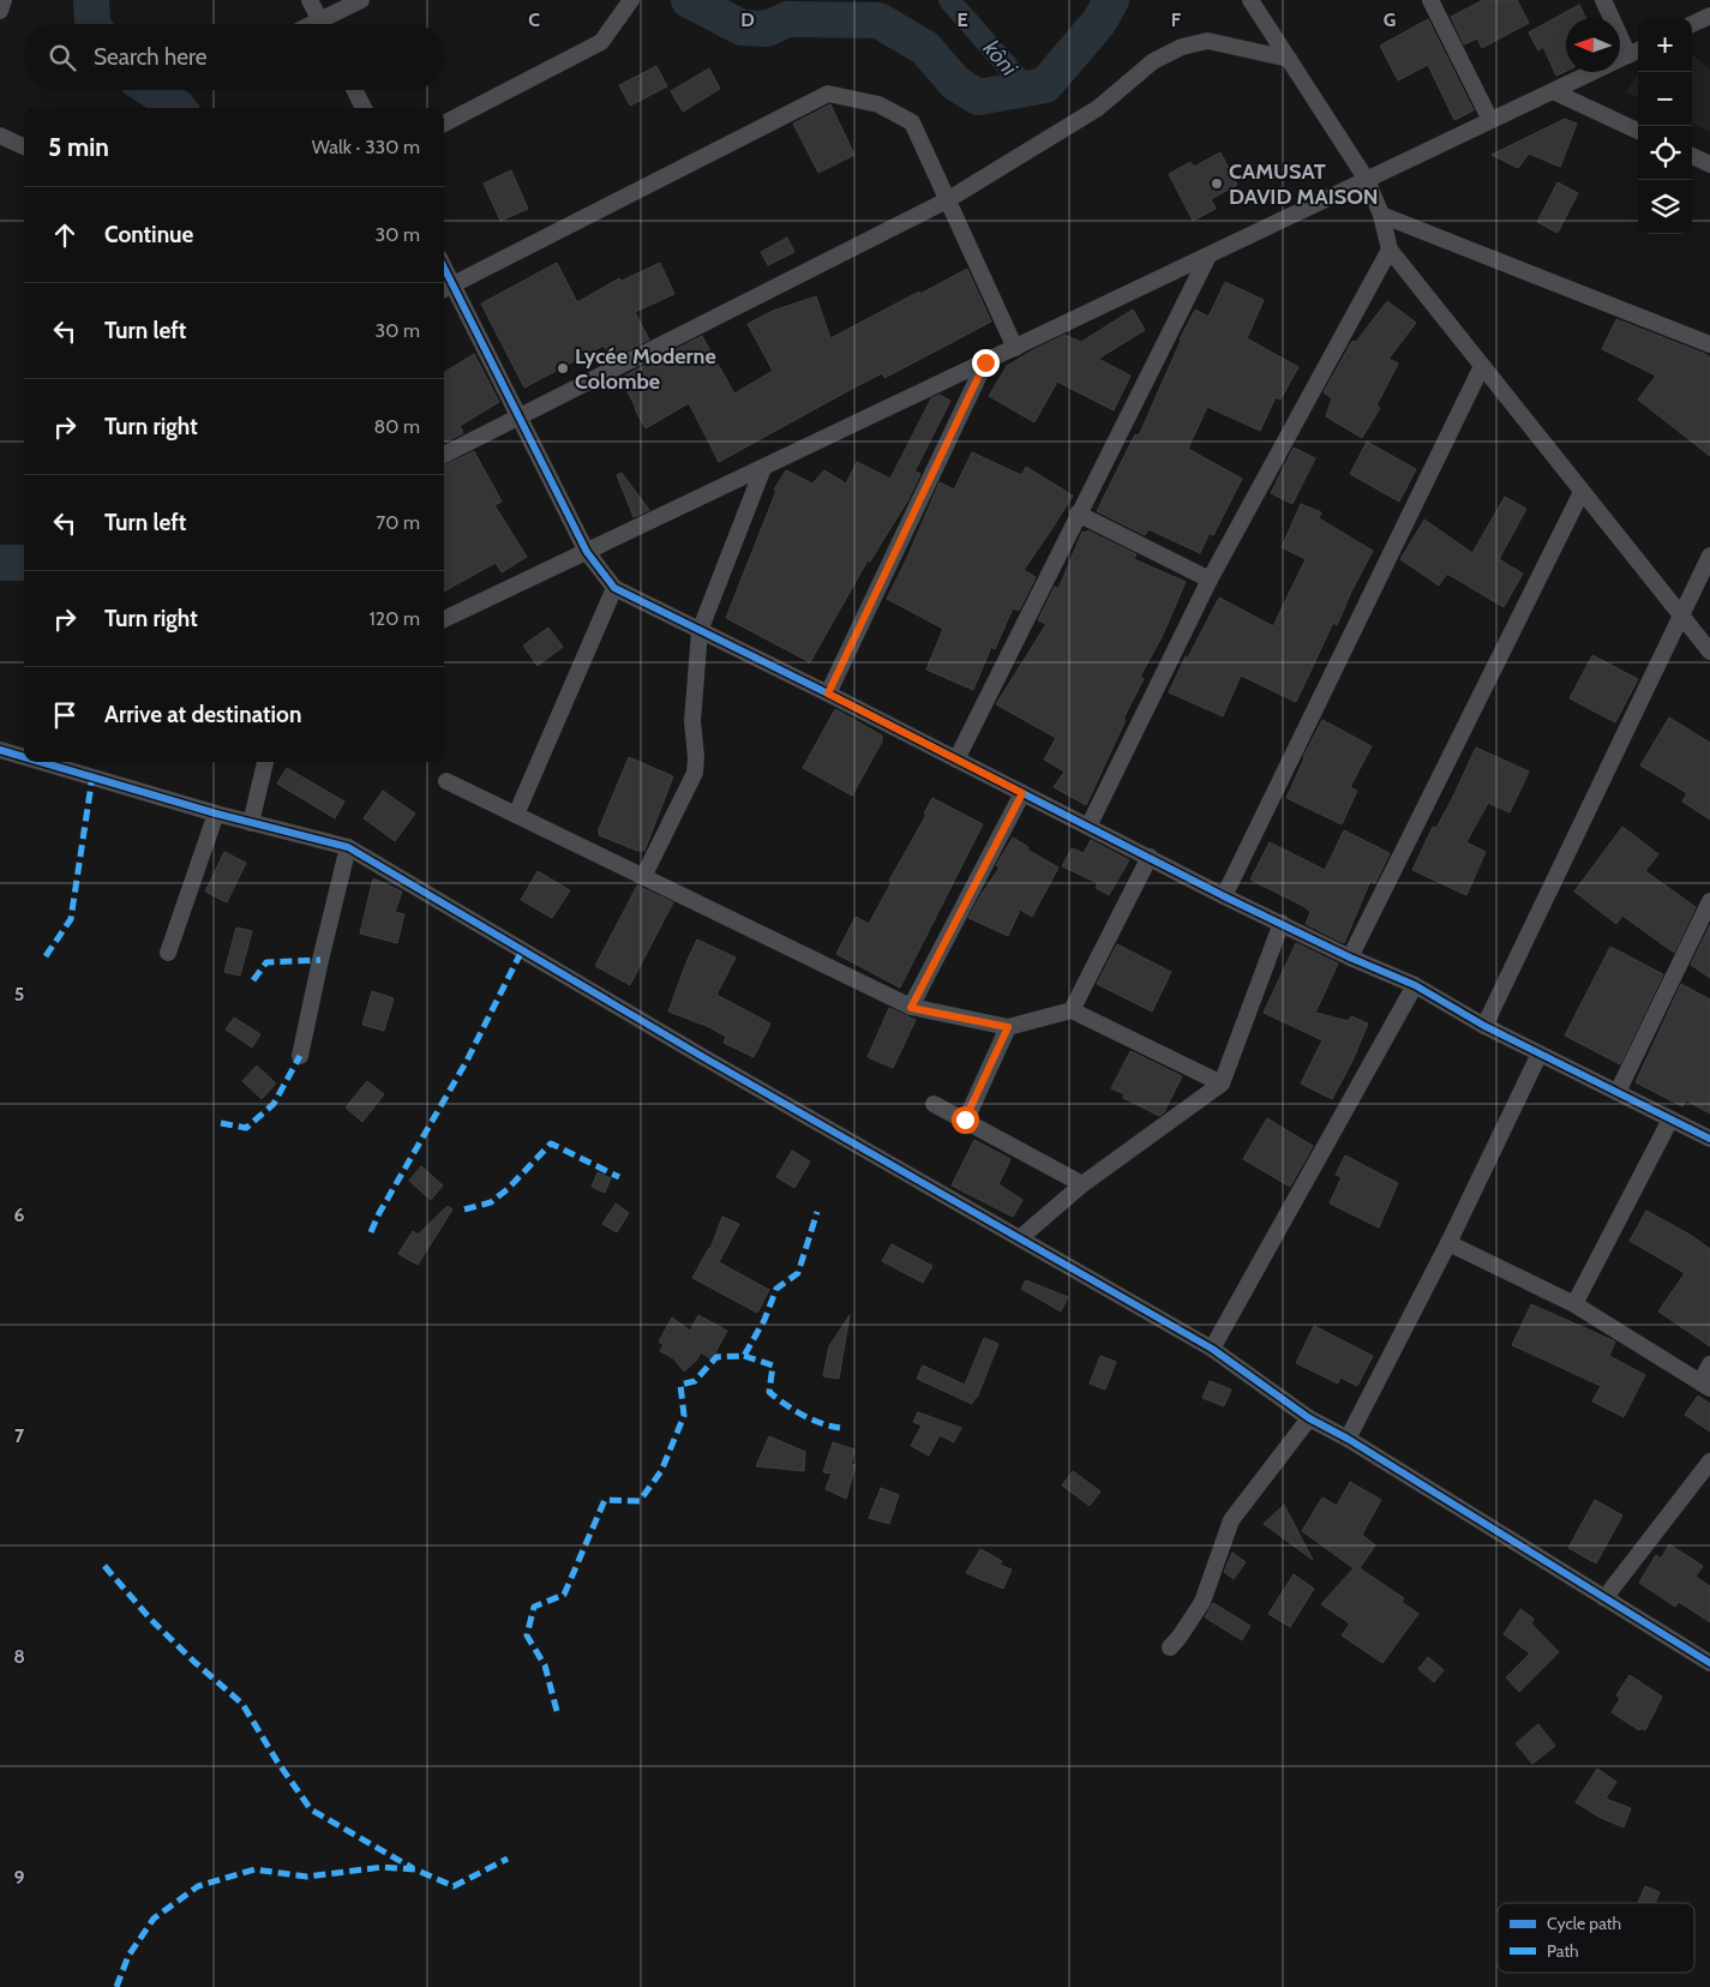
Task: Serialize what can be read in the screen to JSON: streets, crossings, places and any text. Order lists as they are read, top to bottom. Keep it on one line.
{"water":["kôni"],"places":["CAMUSAT DAVID MAISON","Lycée Moderne Colombe"],"legend":["Cycle path","Path"],"north":"left","page":{"map_buttons":["+","−"],"search":"Search here","heading":["5 min","Walk · 330 m"],"list":[["Continue","30 m"],["Turn left","30 m"],["Turn right","80 m"],["Turn left","70 m"],["Turn right","120 m"],"Arrive at destination"]},"grid":{"columns":["C","D","E","F","G"],"rows":["5","6","7","8","9"]}}
